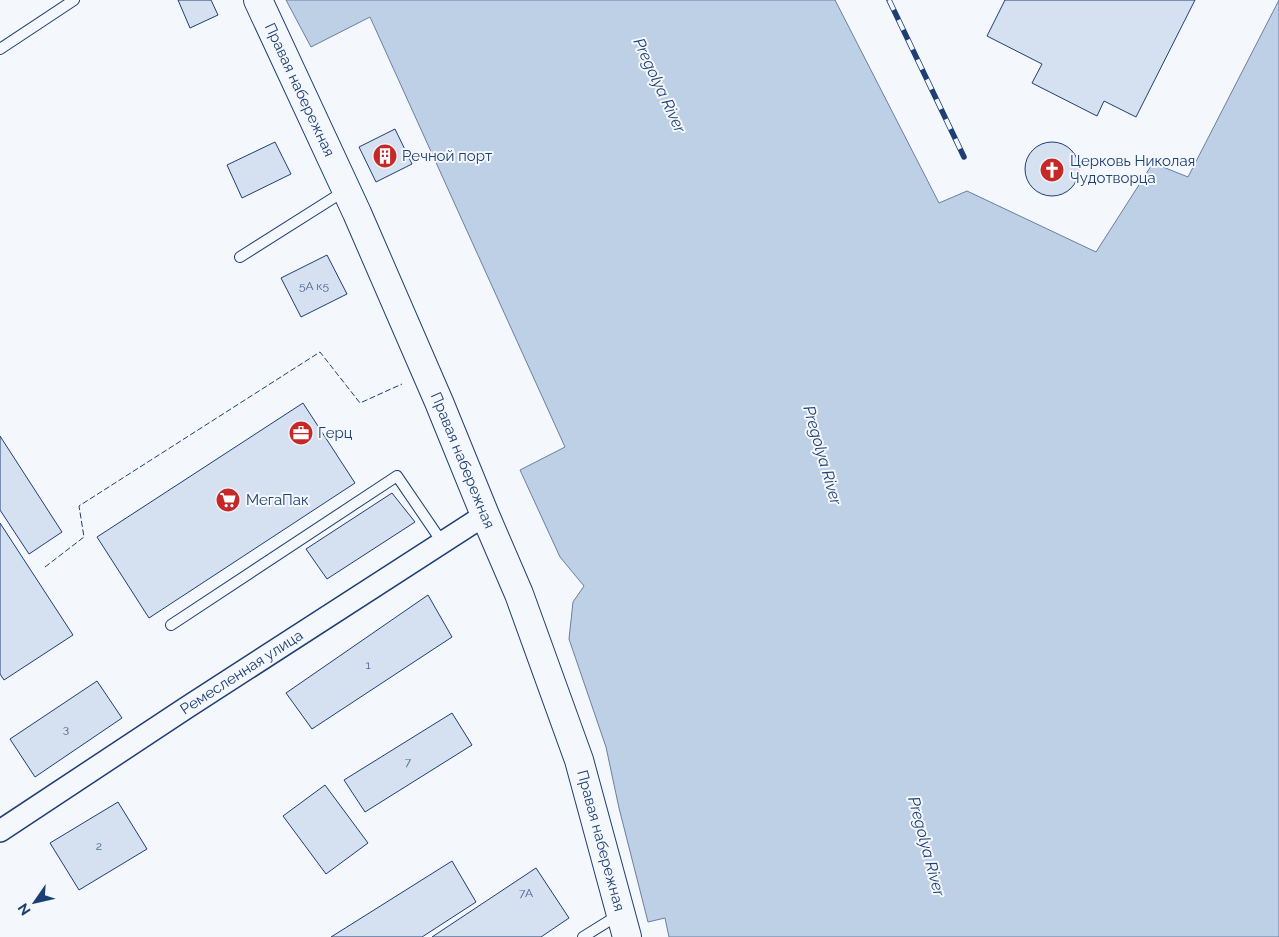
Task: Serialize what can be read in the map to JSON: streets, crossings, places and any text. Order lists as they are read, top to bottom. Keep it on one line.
{"streets":{"main road":["Правая набережная"],"street":["Ремесленная улица"]},"crossings":[["Правая набережная","Ремесленная улица"]],"water":["Pregolya River"],"places":{"building":["Речной порт"],"church":["Церковь Николая Чудотворца"],"office":["Герц"],"supermarket":["МегаПак"]},"house_numbers":["5А к5","1","3","7","2","7А"],"north":"bottom left"}
